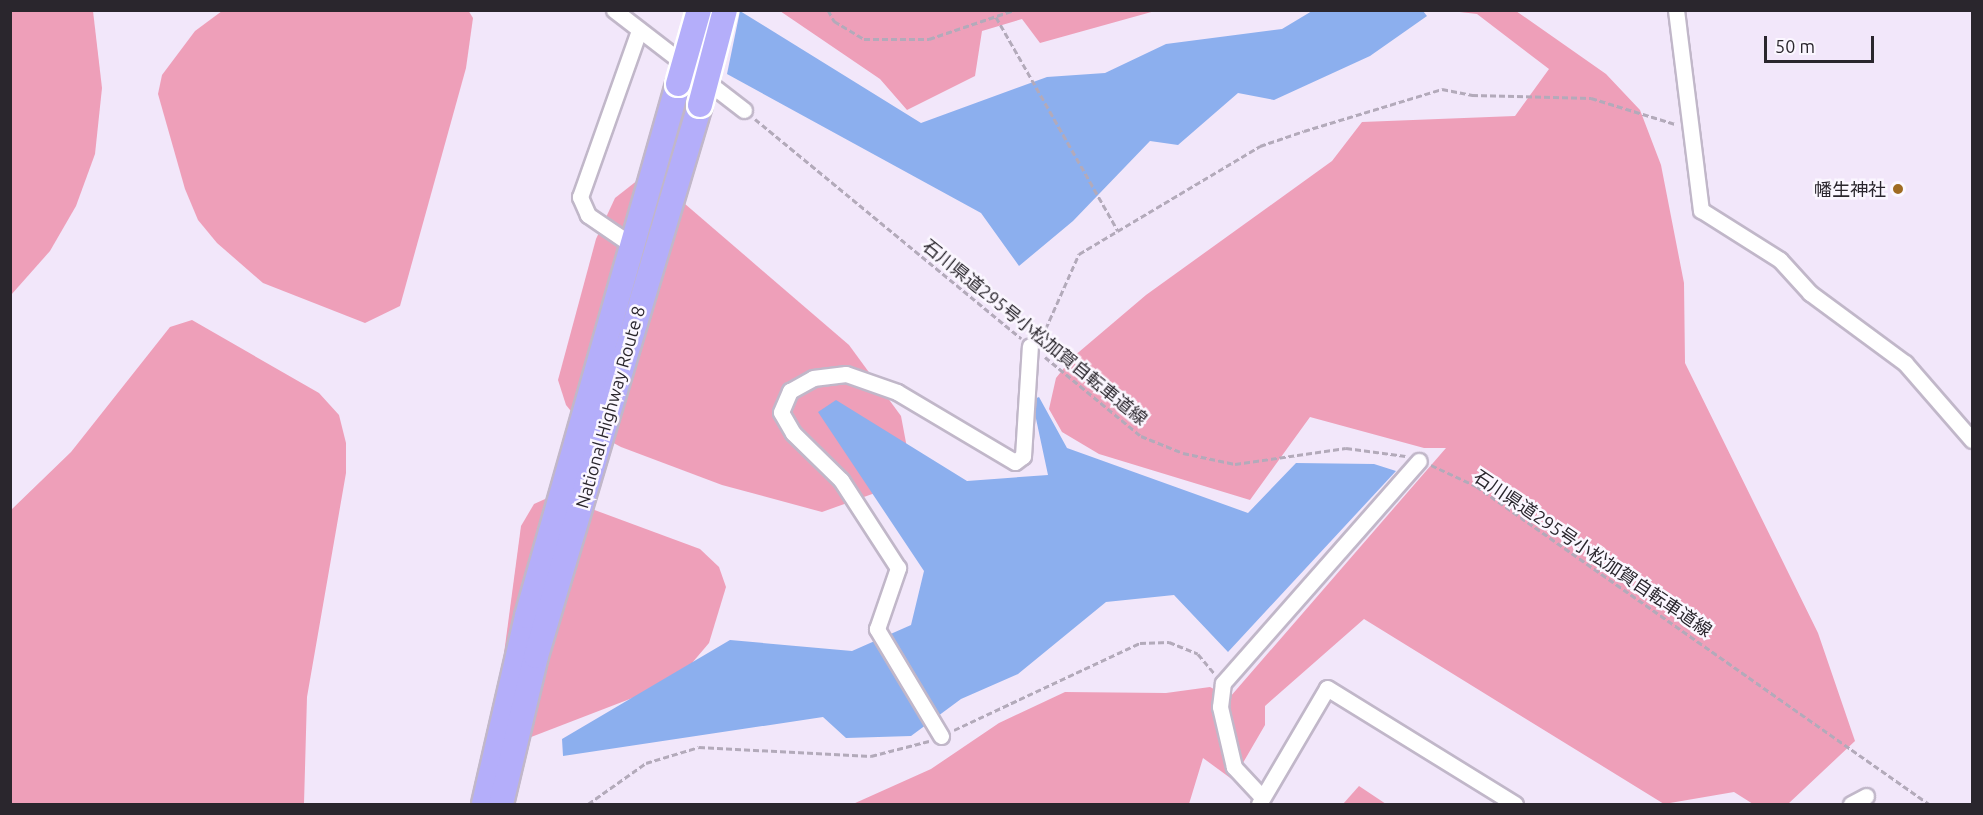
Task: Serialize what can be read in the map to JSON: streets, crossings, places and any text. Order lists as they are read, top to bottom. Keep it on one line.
{"streets":{"highway":["National Highway Route 8"],"path":["石川県道295号小松加賀自転車道線"]},"places":["幡生神社"],"scale_bar":"50 m"}
